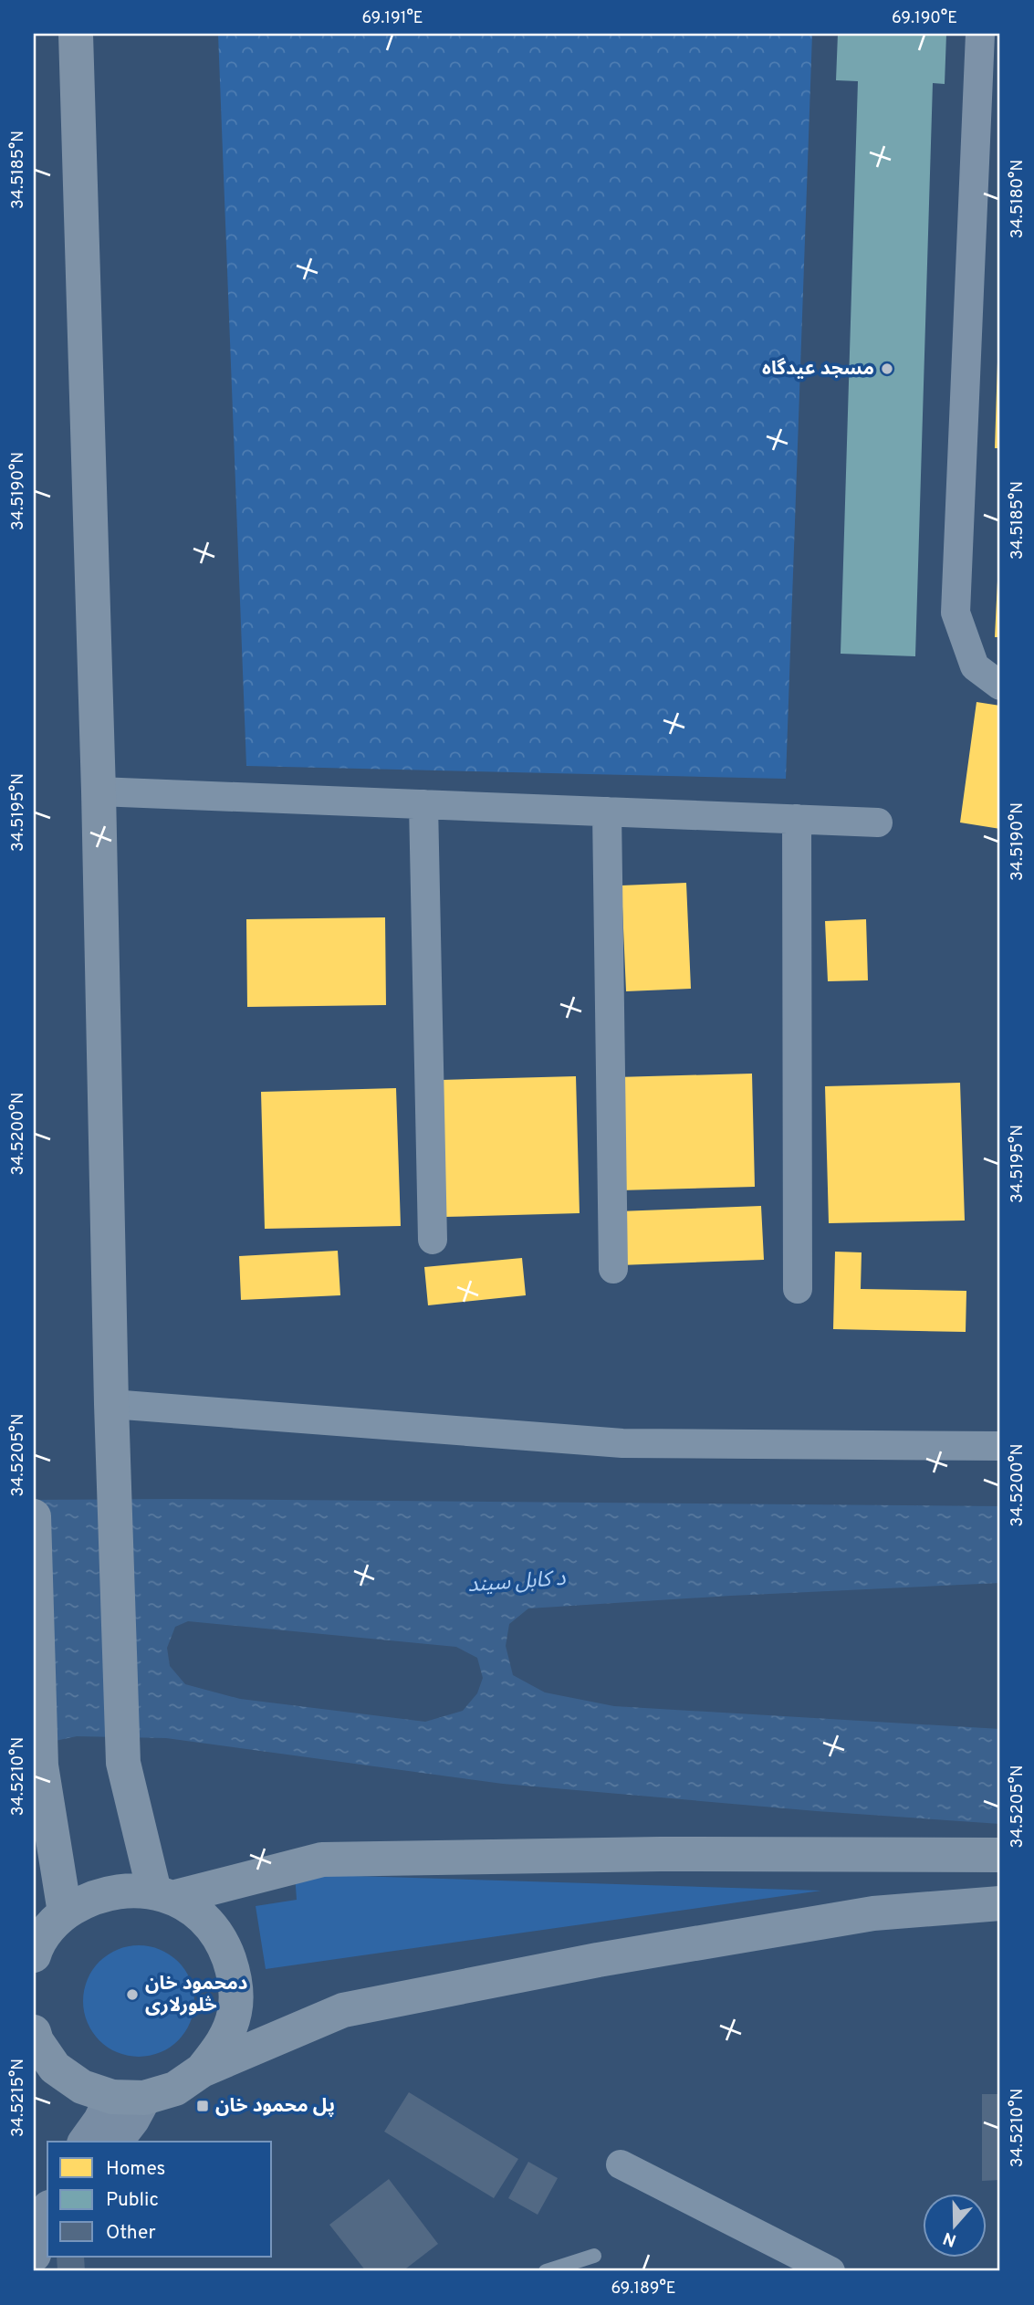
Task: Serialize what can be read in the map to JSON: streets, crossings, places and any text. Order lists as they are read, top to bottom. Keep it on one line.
{"water":["د کابل سيند"],"places":{"other":["مسجد عیدگاه","دمحمود خان څلورلاری"],"transit":["پل محمود خان"]},"legend":["Homes","Public","Other"],"north":"bottom","coordinates":["69.191°E","69.190°E","34.5185°N","34.5180°N","34.5190°N","34.5195°N","34.5200°N","34.5205°N","34.5210°N","34.5215°N","69.189°E"]}
